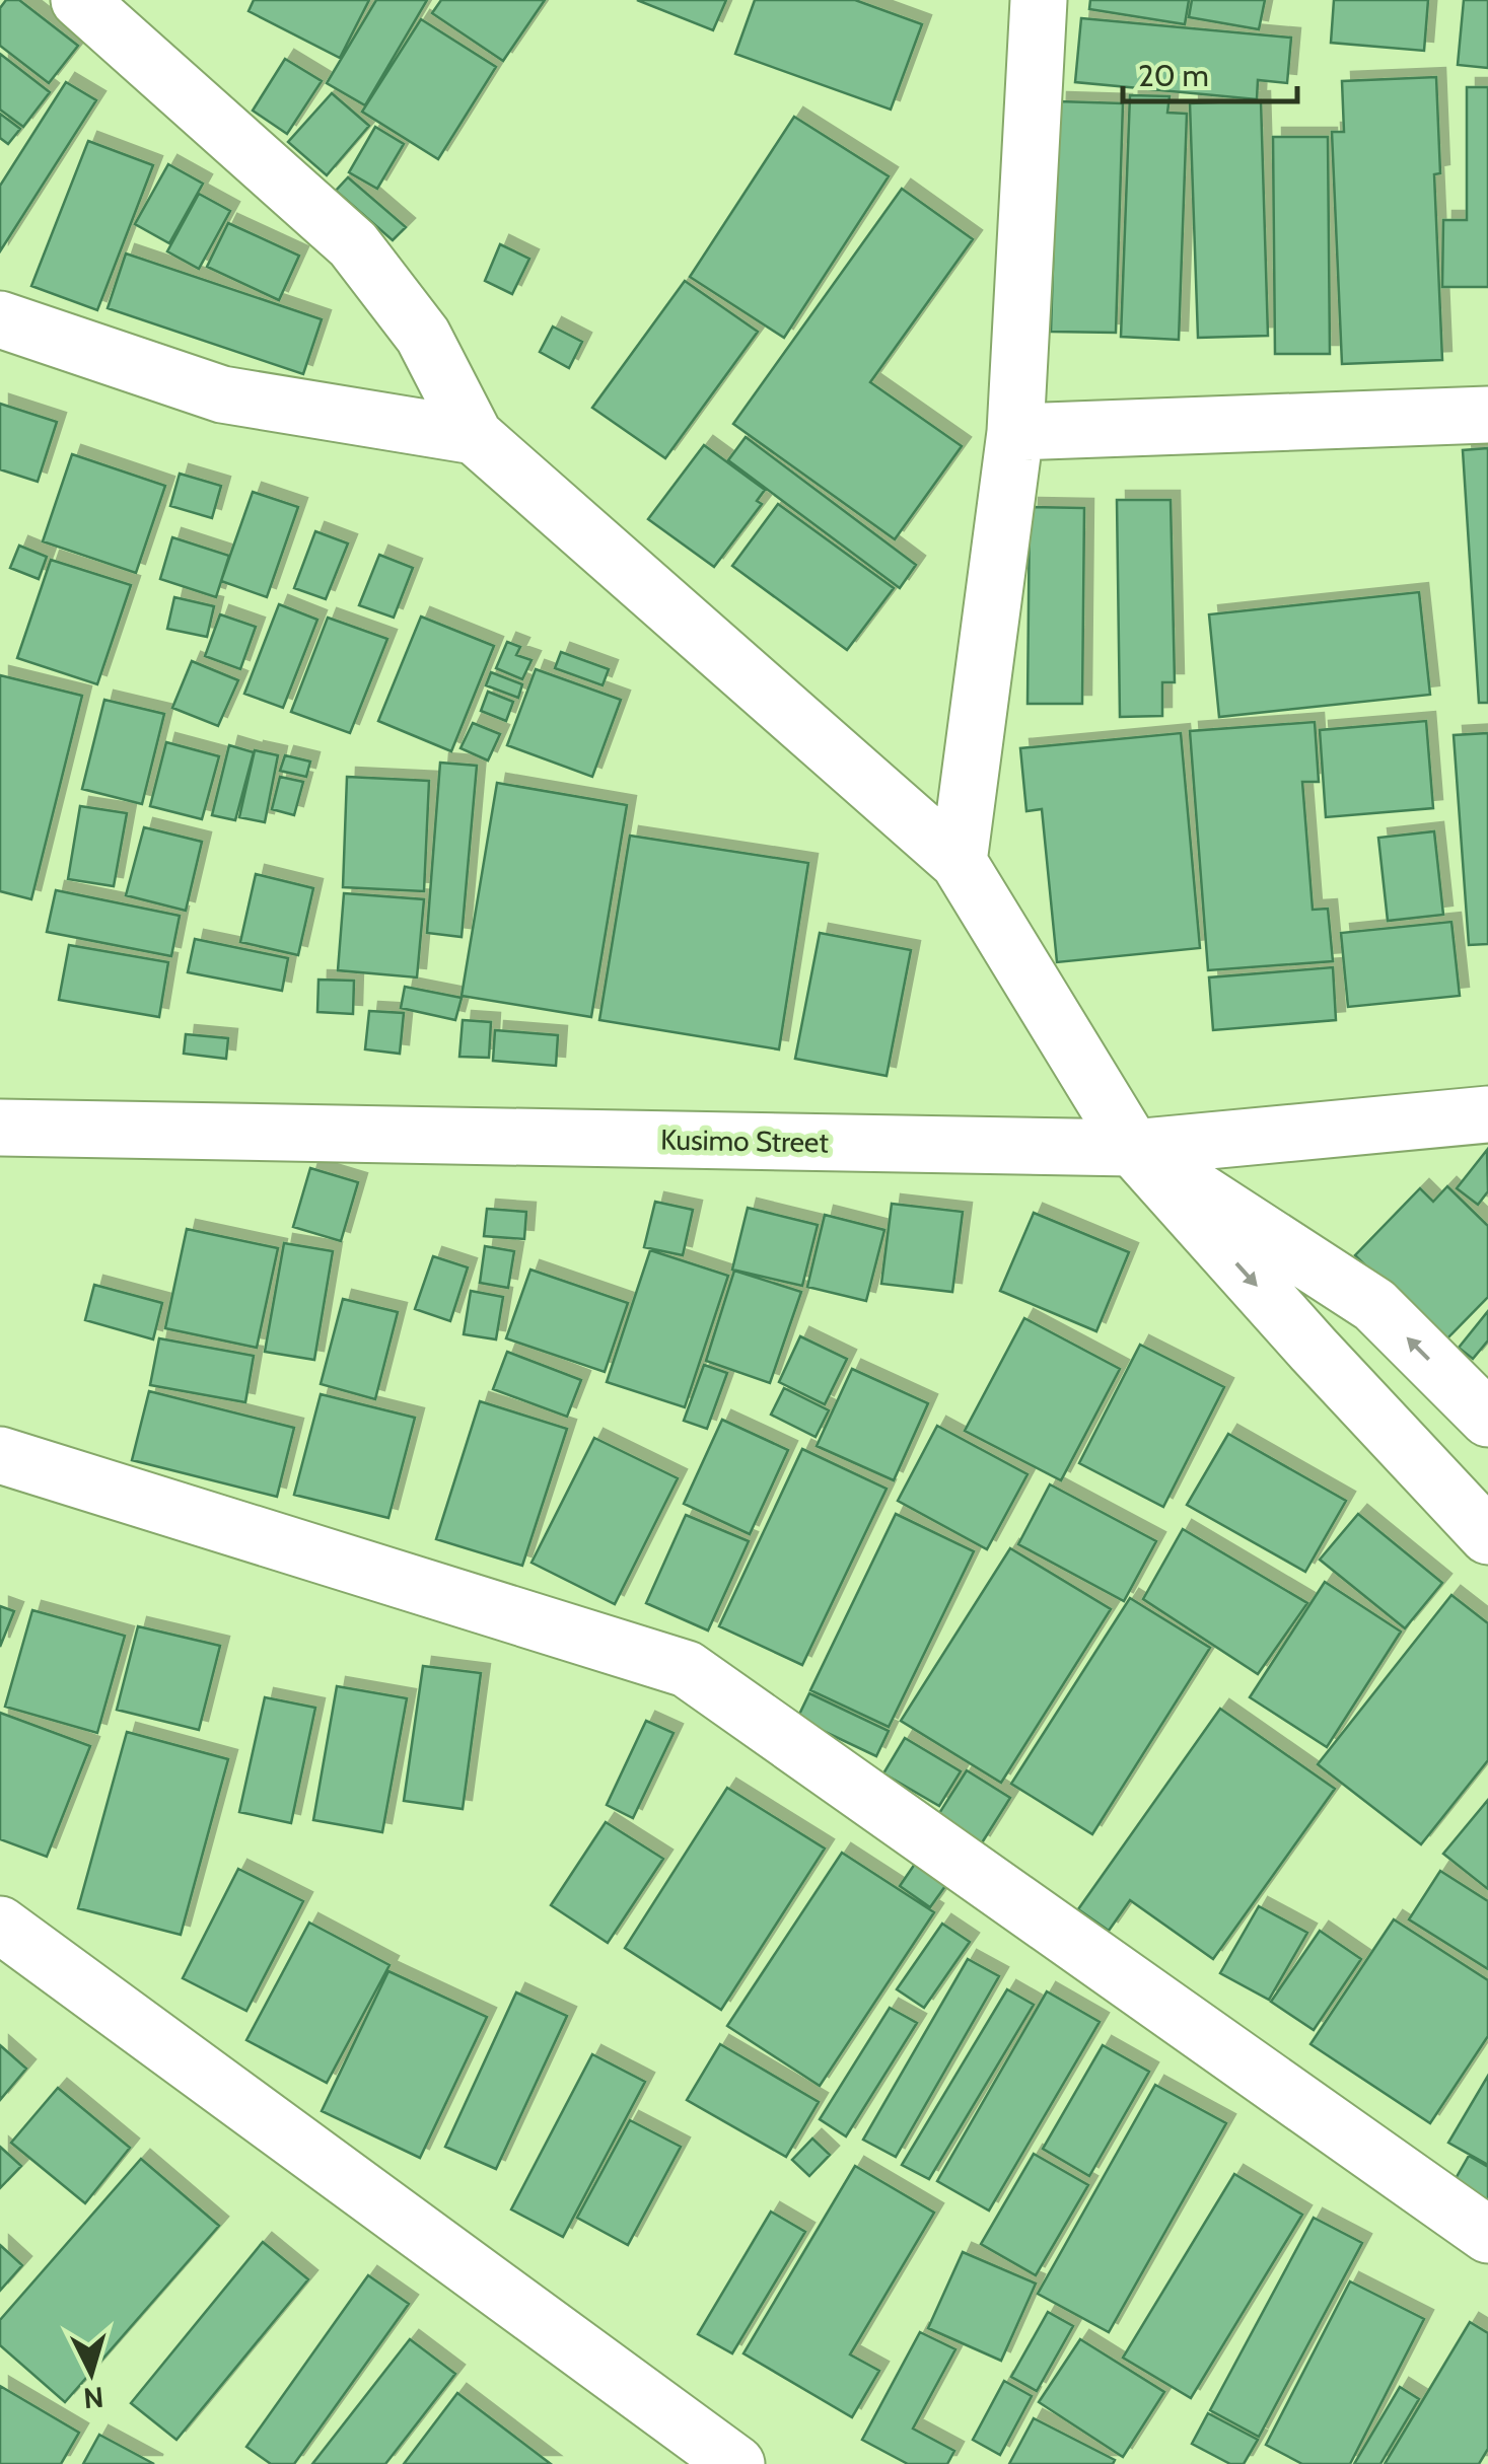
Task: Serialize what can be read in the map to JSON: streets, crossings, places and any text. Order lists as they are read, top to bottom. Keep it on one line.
{"streets":{"street":["Kusimo Street"]},"scale_bar":"20 m","north":"bottom"}
